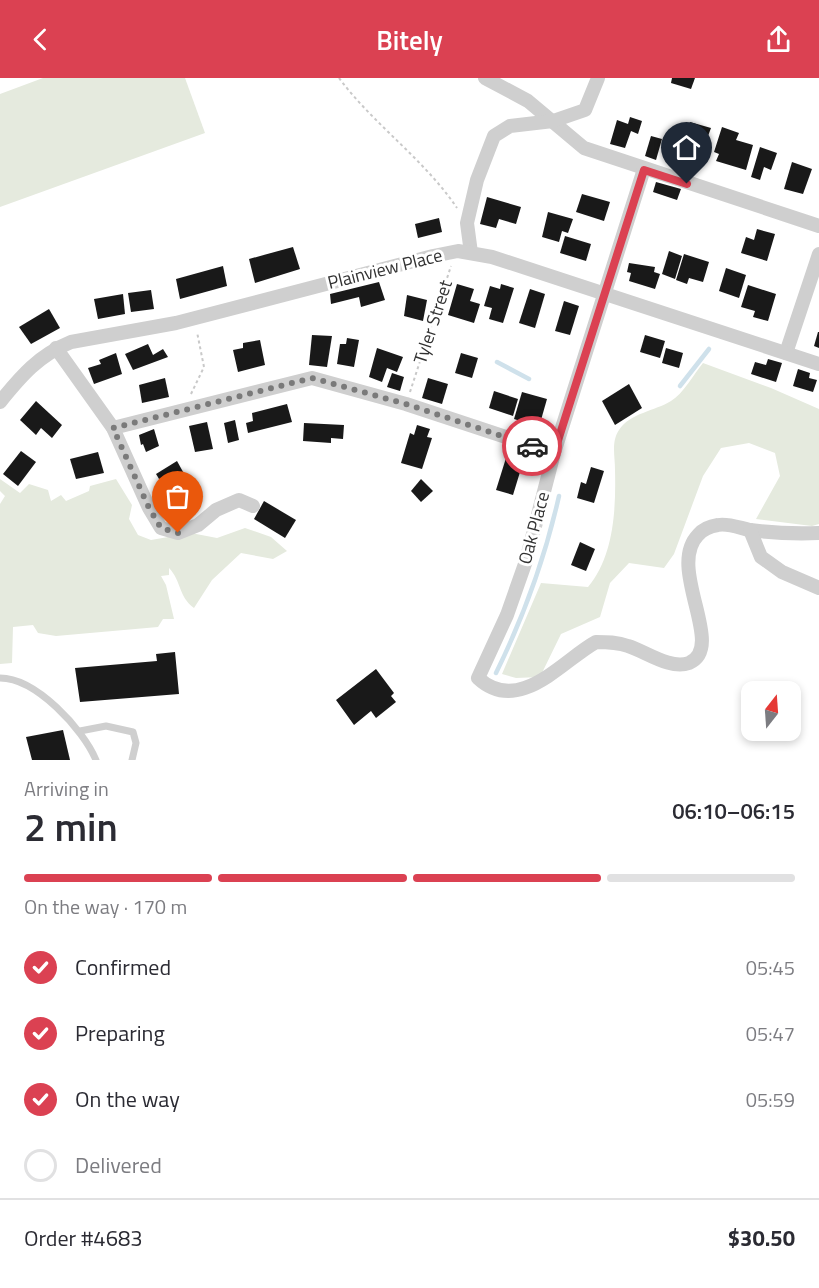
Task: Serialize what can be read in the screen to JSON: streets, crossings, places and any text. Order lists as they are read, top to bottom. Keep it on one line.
{"streets":{"street":["Plainview Place","Oak Place"],"path":["Tyler Street"]},"crossings":[["Plainview Place","Tyler Street"],["Plainview Place","Oak Place"]],"north":"top","page":{"header":"Bitely","heading":["2 min","Arriving in","06:10–06:15"],"panel":["Order #4683","$30.50"],"bar":"On the way · 170 m","list":[["Confirmed","05:45"],["Preparing","05:47"],["On the way","05:59"],"Delivered"]}}
